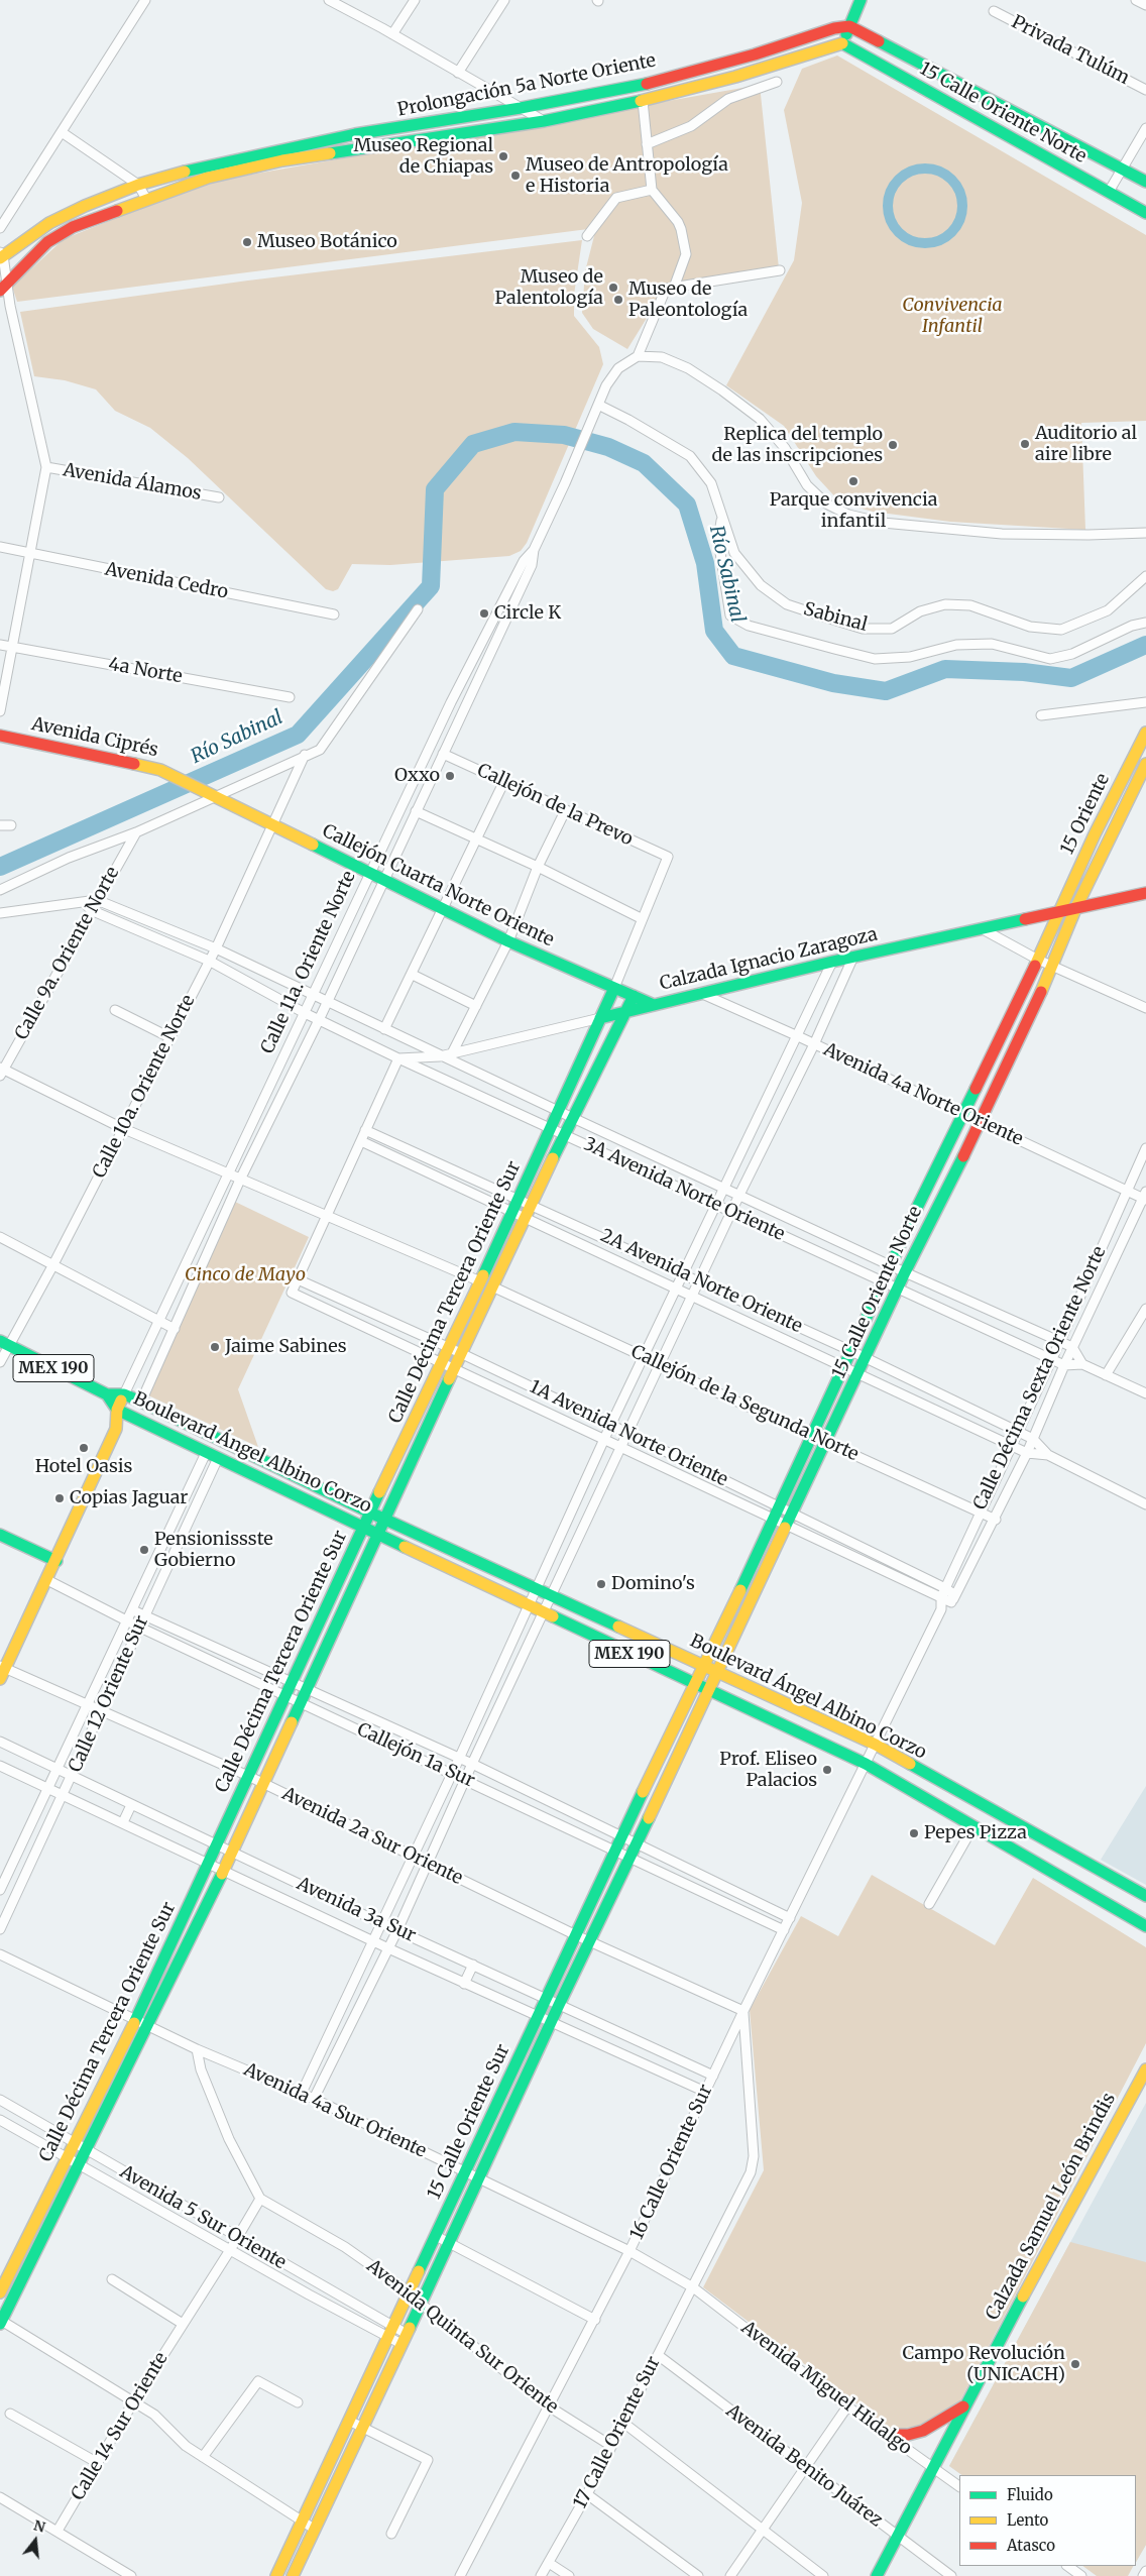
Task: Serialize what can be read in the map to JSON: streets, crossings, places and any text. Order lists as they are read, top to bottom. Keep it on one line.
{"streets":{"main road":["Prolongación 5a Norte Oriente","15 Calle Oriente Norte","Avenida Ciprés","15 Oriente","Callejón Cuarta Norte Oriente","Calzada Ignacio Zaragoza","Calle Décima Tercera Oriente Sur","MEX 190","Boulevard Ángel Albino Corzo","15 Calle Oriente Sur","Calzada Samuel León Brindis"],"street":["Privada Tulúm","Avenida Álamos","Avenida Cedro","Sabinal","4a Norte","Callejón de la Prevo","Calle 9a. Oriente Norte","Calle 11a. Oriente Norte","Calle 10a. Oriente Norte","Avenida 4a Norte Oriente","3A Avenida Norte Oriente","2A Avenida Norte Oriente","Calle Décima Sexta Oriente Norte","Callejón de la Segunda Norte","1A Avenida Norte Oriente","Calle 12 Oriente Sur","Callejón 1a Sur","Avenida 2a Sur Oriente","Avenida 3a Sur","Avenida 4a Sur Oriente","16 Calle Oriente Sur","Avenida 5 Sur Oriente","Avenida Quinta Sur Oriente","Avenida Miguel Hidalgo","Calle 14 Sur Oriente","17 Calle Oriente Sur","Avenida Benito Juárez"]},"crossings":[["Prolongación 5a Norte Oriente","15 Calle Oriente Norte"],["15 Calle Oriente Norte","15 Oriente"],["15 Calle Oriente Norte","Calzada Ignacio Zaragoza"],["15 Calle Oriente Norte","Avenida 4a Norte Oriente"],["15 Calle Oriente Norte","3A Avenida Norte Oriente"],["15 Calle Oriente Norte","2A Avenida Norte Oriente"],["15 Calle Oriente Norte","Callejón de la Segunda Norte"],["15 Calle Oriente Norte","1A Avenida Norte Oriente"],["15 Calle Oriente Norte","Boulevard Ángel Albino Corzo"],["15 Calle Oriente Norte","15 Calle Oriente Sur"],["Sabinal","Calle 11a. Oriente Norte"],["Avenida Ciprés","Callejón Cuarta Norte Oriente"],["Callejón de la Prevo","Calle 11a. Oriente Norte"],["15 Oriente","Calzada Ignacio Zaragoza"],["Callejón Cuarta Norte Oriente","Calzada Ignacio Zaragoza"],["Callejón Cuarta Norte Oriente","Calle 11a. Oriente Norte"],["Callejón Cuarta Norte Oriente","Calle 10a. Oriente Norte"],["Callejón Cuarta Norte Oriente","Calle Décima Tercera Oriente Sur"],["Calle 9a. Oriente Norte","3A Avenida Norte Oriente"],["Calzada Ignacio Zaragoza","Avenida 4a Norte Oriente"],["Calzada Ignacio Zaragoza","3A Avenida Norte Oriente"],["Calzada Ignacio Zaragoza","Calle Décima Tercera Oriente Sur"],["Calle 11a. Oriente Norte","3A Avenida Norte Oriente"],["Calle 11a. Oriente Norte","Boulevard Ángel Albino Corzo"],["Calle 10a. Oriente Norte","3A Avenida Norte Oriente"],["Calle 10a. Oriente Norte","MEX 190"],["Avenida 4a Norte Oriente","Calle Décima Sexta Oriente Norte"],["3A Avenida Norte Oriente","Calle Décima Tercera Oriente Sur"],["3A Avenida Norte Oriente","Calle Décima Sexta Oriente Norte"],["2A Avenida Norte Oriente","Calle Décima Tercera Oriente Sur"],["2A Avenida Norte Oriente","Calle Décima Sexta Oriente Norte"],["Calle Décima Tercera Oriente Sur","Callejón de la Segunda Norte"],["Calle Décima Tercera Oriente Sur","1A Avenida Norte Oriente"],["Calle Décima Tercera Oriente Sur","Boulevard Ángel Albino Corzo"],["Calle Décima Tercera Oriente Sur","Callejón 1a Sur"],["Calle Décima Tercera Oriente Sur","Avenida 2a Sur Oriente"],["Calle Décima Tercera Oriente Sur","Avenida 3a Sur"],["Calle Décima Tercera Oriente Sur","Avenida 4a Sur Oriente"],["Calle Décima Tercera Oriente Sur","Avenida 5 Sur Oriente"],["MEX 190","Boulevard Ángel Albino Corzo"],["Calle Décima Sexta Oriente Norte","Callejón de la Segunda Norte"],["Calle Décima Sexta Oriente Norte","1A Avenida Norte Oriente"],["Calle Décima Sexta Oriente Norte","Boulevard Ángel Albino Corzo"],["Calle Décima Sexta Oriente Norte","16 Calle Oriente Sur"],["Boulevard Ángel Albino Corzo","Calle 12 Oriente Sur"],["Boulevard Ángel Albino Corzo","15 Calle Oriente Sur"],["Boulevard Ángel Albino Corzo","16 Calle Oriente Sur"],["Calle 12 Oriente Sur","Callejón 1a Sur"],["Calle 12 Oriente Sur","Avenida 2a Sur Oriente"],["Calle 12 Oriente Sur","Avenida 3a Sur"],["Callejón 1a Sur","15 Calle Oriente Sur"],["Callejón 1a Sur","16 Calle Oriente Sur"],["Avenida 2a Sur Oriente","15 Calle Oriente Sur"],["Avenida 2a Sur Oriente","16 Calle Oriente Sur"],["Avenida 2a Sur Oriente","17 Calle Oriente Sur"],["Avenida 3a Sur","15 Calle Oriente Sur"],["Avenida 3a Sur","16 Calle Oriente Sur"],["Avenida 4a Sur Oriente","15 Calle Oriente Sur"],["Avenida 4a Sur Oriente","16 Calle Oriente Sur"],["Avenida 4a Sur Oriente","Avenida Miguel Hidalgo"],["Avenida 4a Sur Oriente","17 Calle Oriente Sur"],["15 Calle Oriente Sur","Avenida 5 Sur Oriente"],["15 Calle Oriente Sur","Avenida Quinta Sur Oriente"],["16 Calle Oriente Sur","Avenida Quinta Sur Oriente"],["16 Calle Oriente Sur","17 Calle Oriente Sur"],["Calzada Samuel León Brindis","Avenida Miguel Hidalgo"],["Calzada Samuel León Brindis","Avenida Benito Juárez"],["Avenida 5 Sur Oriente","Calle 14 Sur Oriente"],["Avenida Quinta Sur Oriente","Calle 14 Sur Oriente"],["Avenida Quinta Sur Oriente","17 Calle Oriente Sur"],["Avenida Miguel Hidalgo","17 Calle Oriente Sur"],["17 Calle Oriente Sur","Avenida Benito Juárez"]],"water":["Río Sabinal"],"parks":["Convivencia Infantil","Cinco de Mayo"],"places":["Museo Regional de Chiapas","Museo de Antropología e Historia","Museo Botánico","Museo de Palentología","Museo de Paleontología","Auditorio al aire libre","Replica del templo de las inscripciones","Parque convivencia infantil","Circle K","Oxxo","Jaime Sabines","Hotel Oasis","Copias Jaguar","Pensionissste Gobierno","Domino's","Prof. Eliseo Palacios","Pepes Pizza","Campo Revolución (UNICACH)"],"legend":["Fluido","Lento","Atasco"],"north":"top"}
